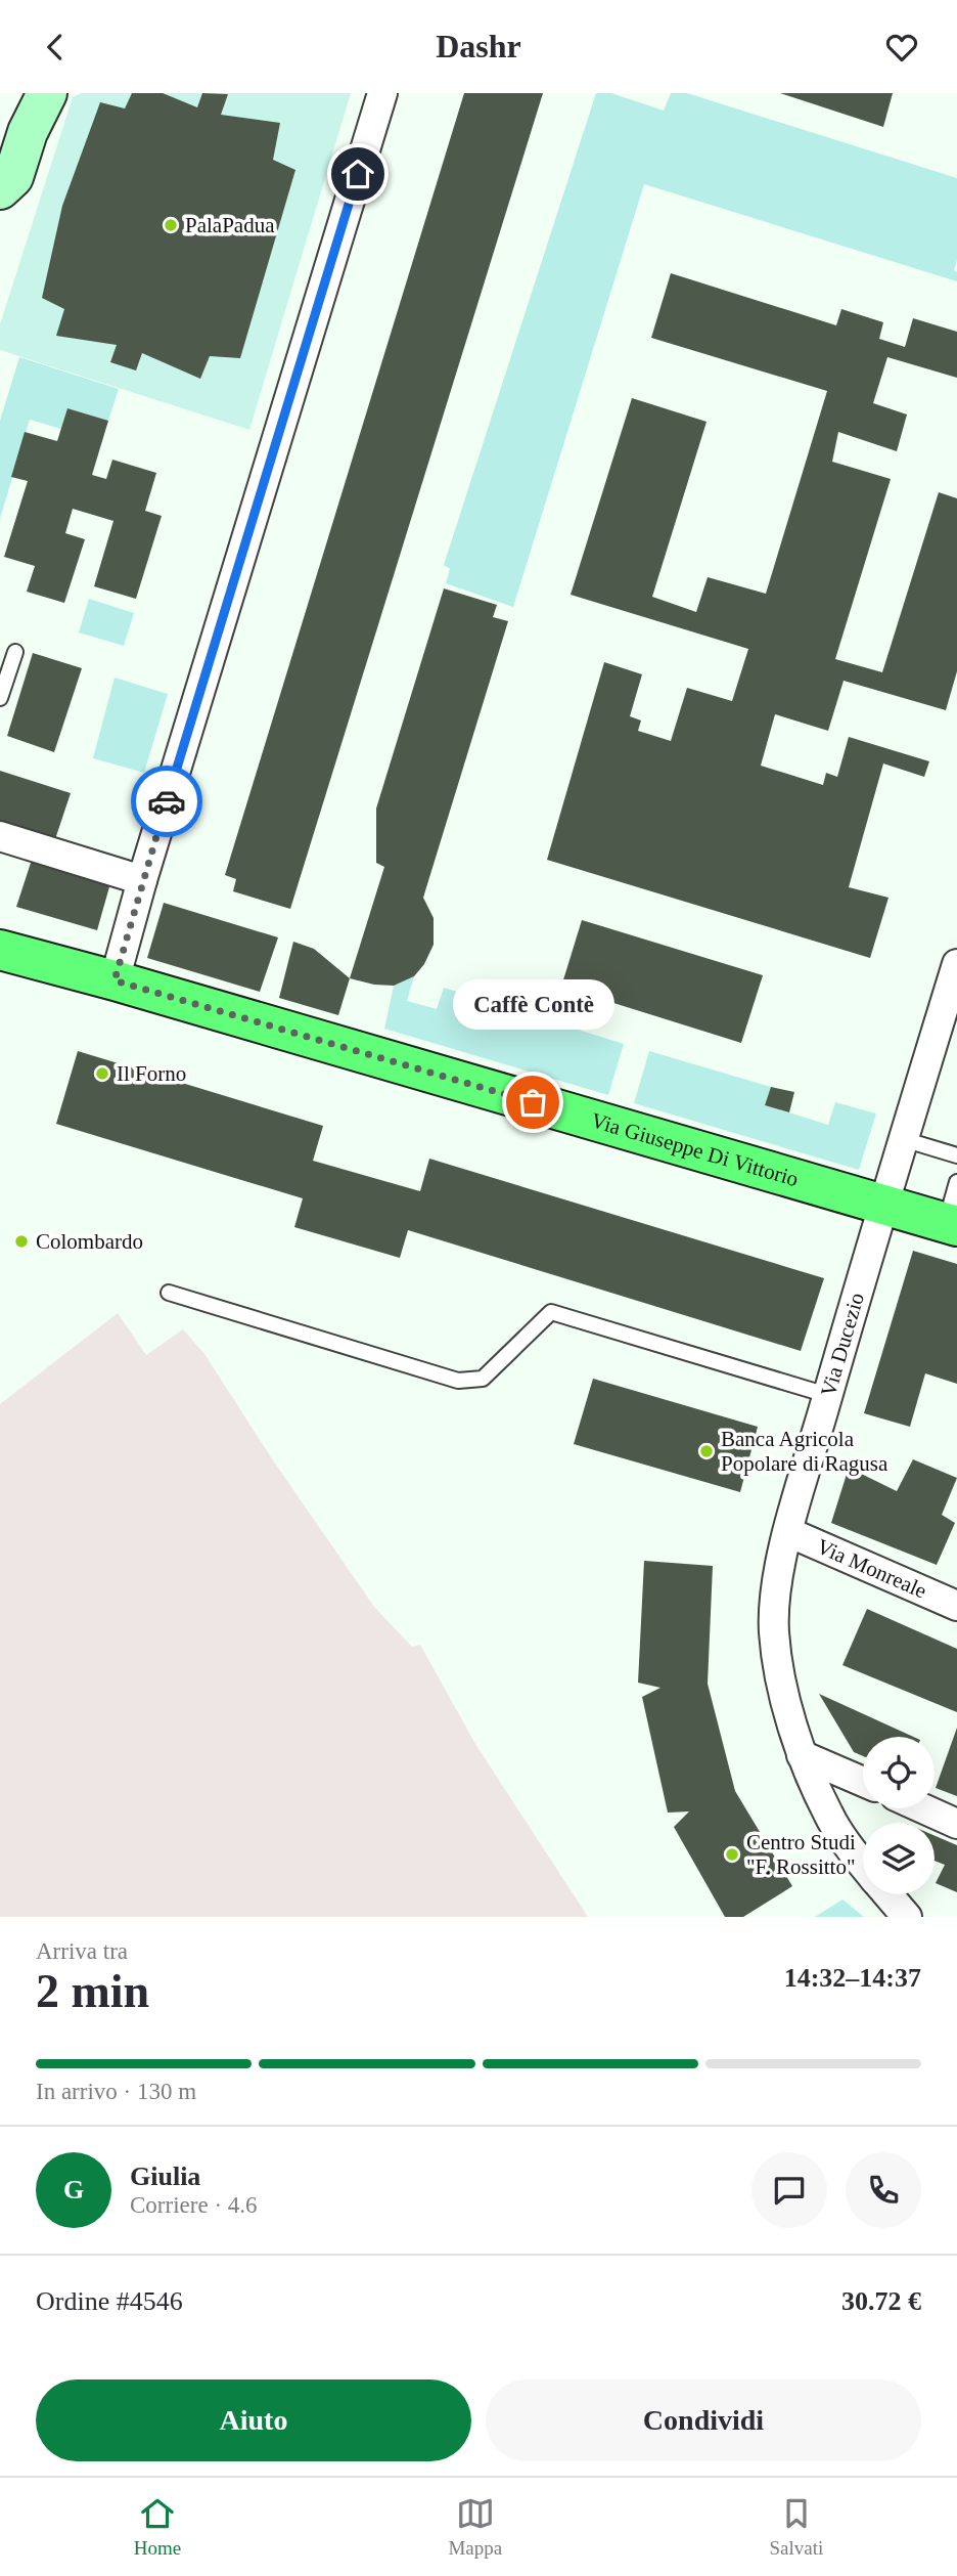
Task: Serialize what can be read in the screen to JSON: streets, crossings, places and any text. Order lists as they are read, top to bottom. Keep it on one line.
{"streets":{"main road":["Via Giuseppe Di Vittorio"],"street":["Via Ducezio","Via Monreale"]},"crossings":[["Via Giuseppe Di Vittorio","Via Ducezio"],["Via Ducezio","Via Monreale"]],"places":["PalaPadua","Il Forno","Caffè Contè","Colombardo","Banca Agricola Popolare di Ragusa","Centro Studi \"F. Rossitto\""],"page":{"header":"Dashr","bubble":"Caffè Contè","heading":["2 min","Arriva tra","14:32–14:37"],"panel":["Giulia","Corriere · 4.6","Ordine #4546","30.72 €"],"bar":"In arrivo · 130 m","round":"G","buttons":["Aiuto","Condividi"],"tabs":["Home","Mappa","Salvati"]}}
